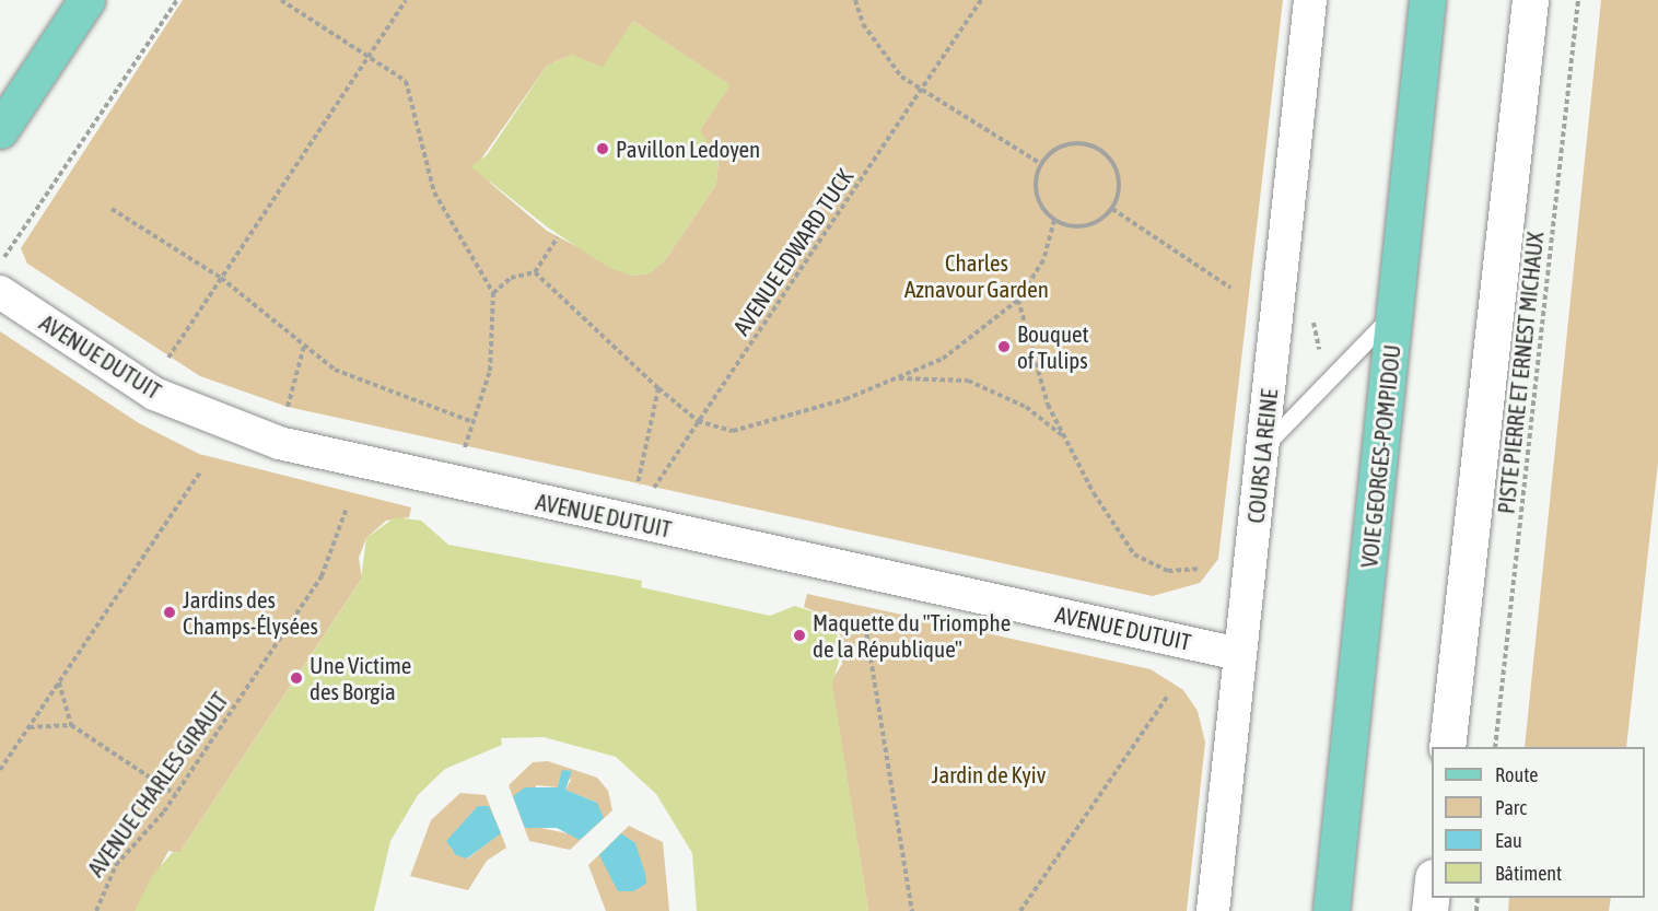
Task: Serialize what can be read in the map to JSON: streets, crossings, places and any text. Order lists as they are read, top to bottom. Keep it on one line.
{"streets":{"main road":["VOIE GEORGES-POMPIDOU"],"street":["AVENUE DUTUIT","COURS LA REINE"],"path":["AVENUE EDWARD TUCK","PISTE PIERRE ET ERNEST MICHAUX","AVENUE CHARLES GIRAULT"]},"crossings":[["AVENUE EDWARD TUCK","AVENUE DUTUIT"],["AVENUE DUTUIT","COURS LA REINE"]],"parks":["Charles Aznavour Garden","Jardin de Kyiv"],"places":["Pavillon Ledoyen","Bouquet of Tulips","Jardins des Champs-Élysées","Maquette du \"Triomphe de la République\"","Une Victime des Borgia"],"legend":["Route","Parc","Eau","Bâtiment"]}
